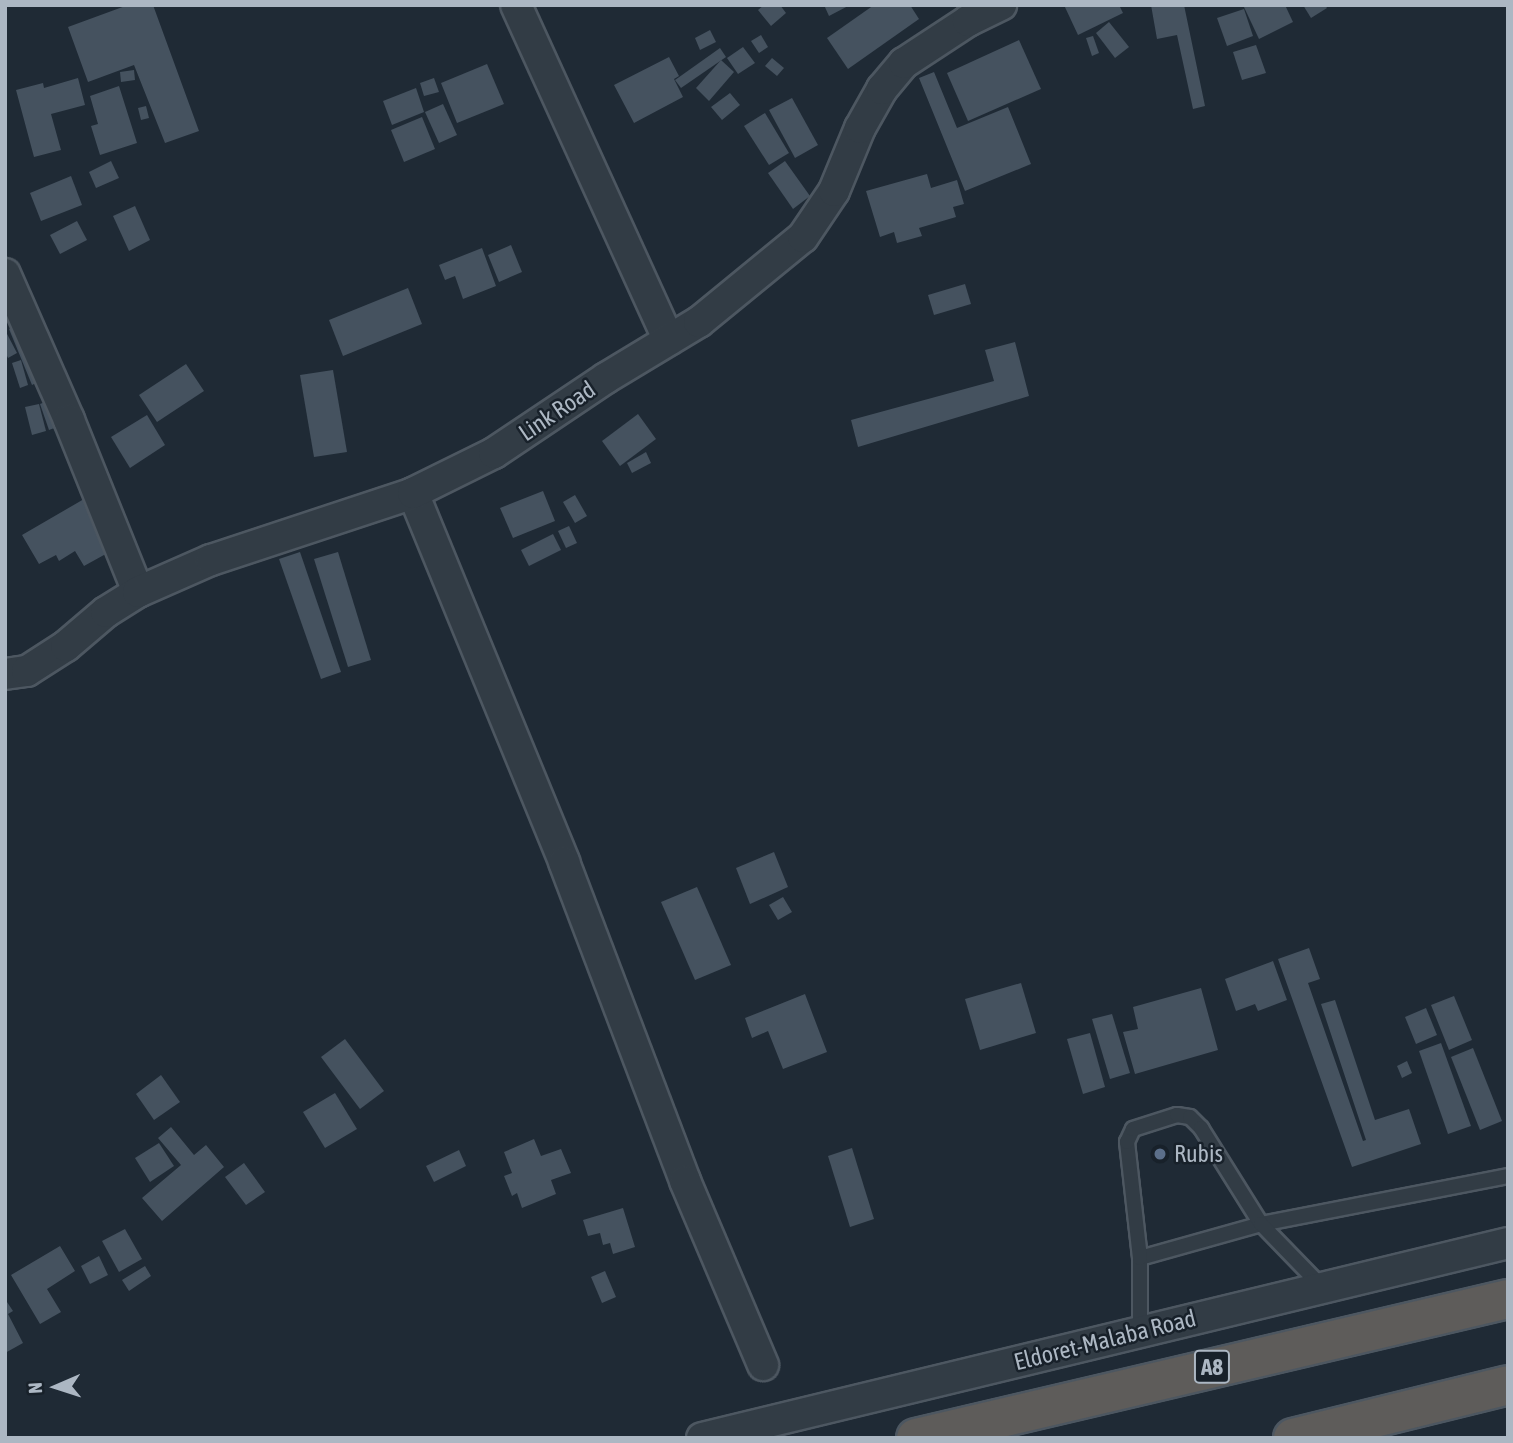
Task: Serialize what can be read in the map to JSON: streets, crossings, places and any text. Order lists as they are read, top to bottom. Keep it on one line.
{"streets":{"highway":["Eldoret-Malaba Road","A8"],"street":["Link Road"]},"places":["Rubis"],"north":"left"}
